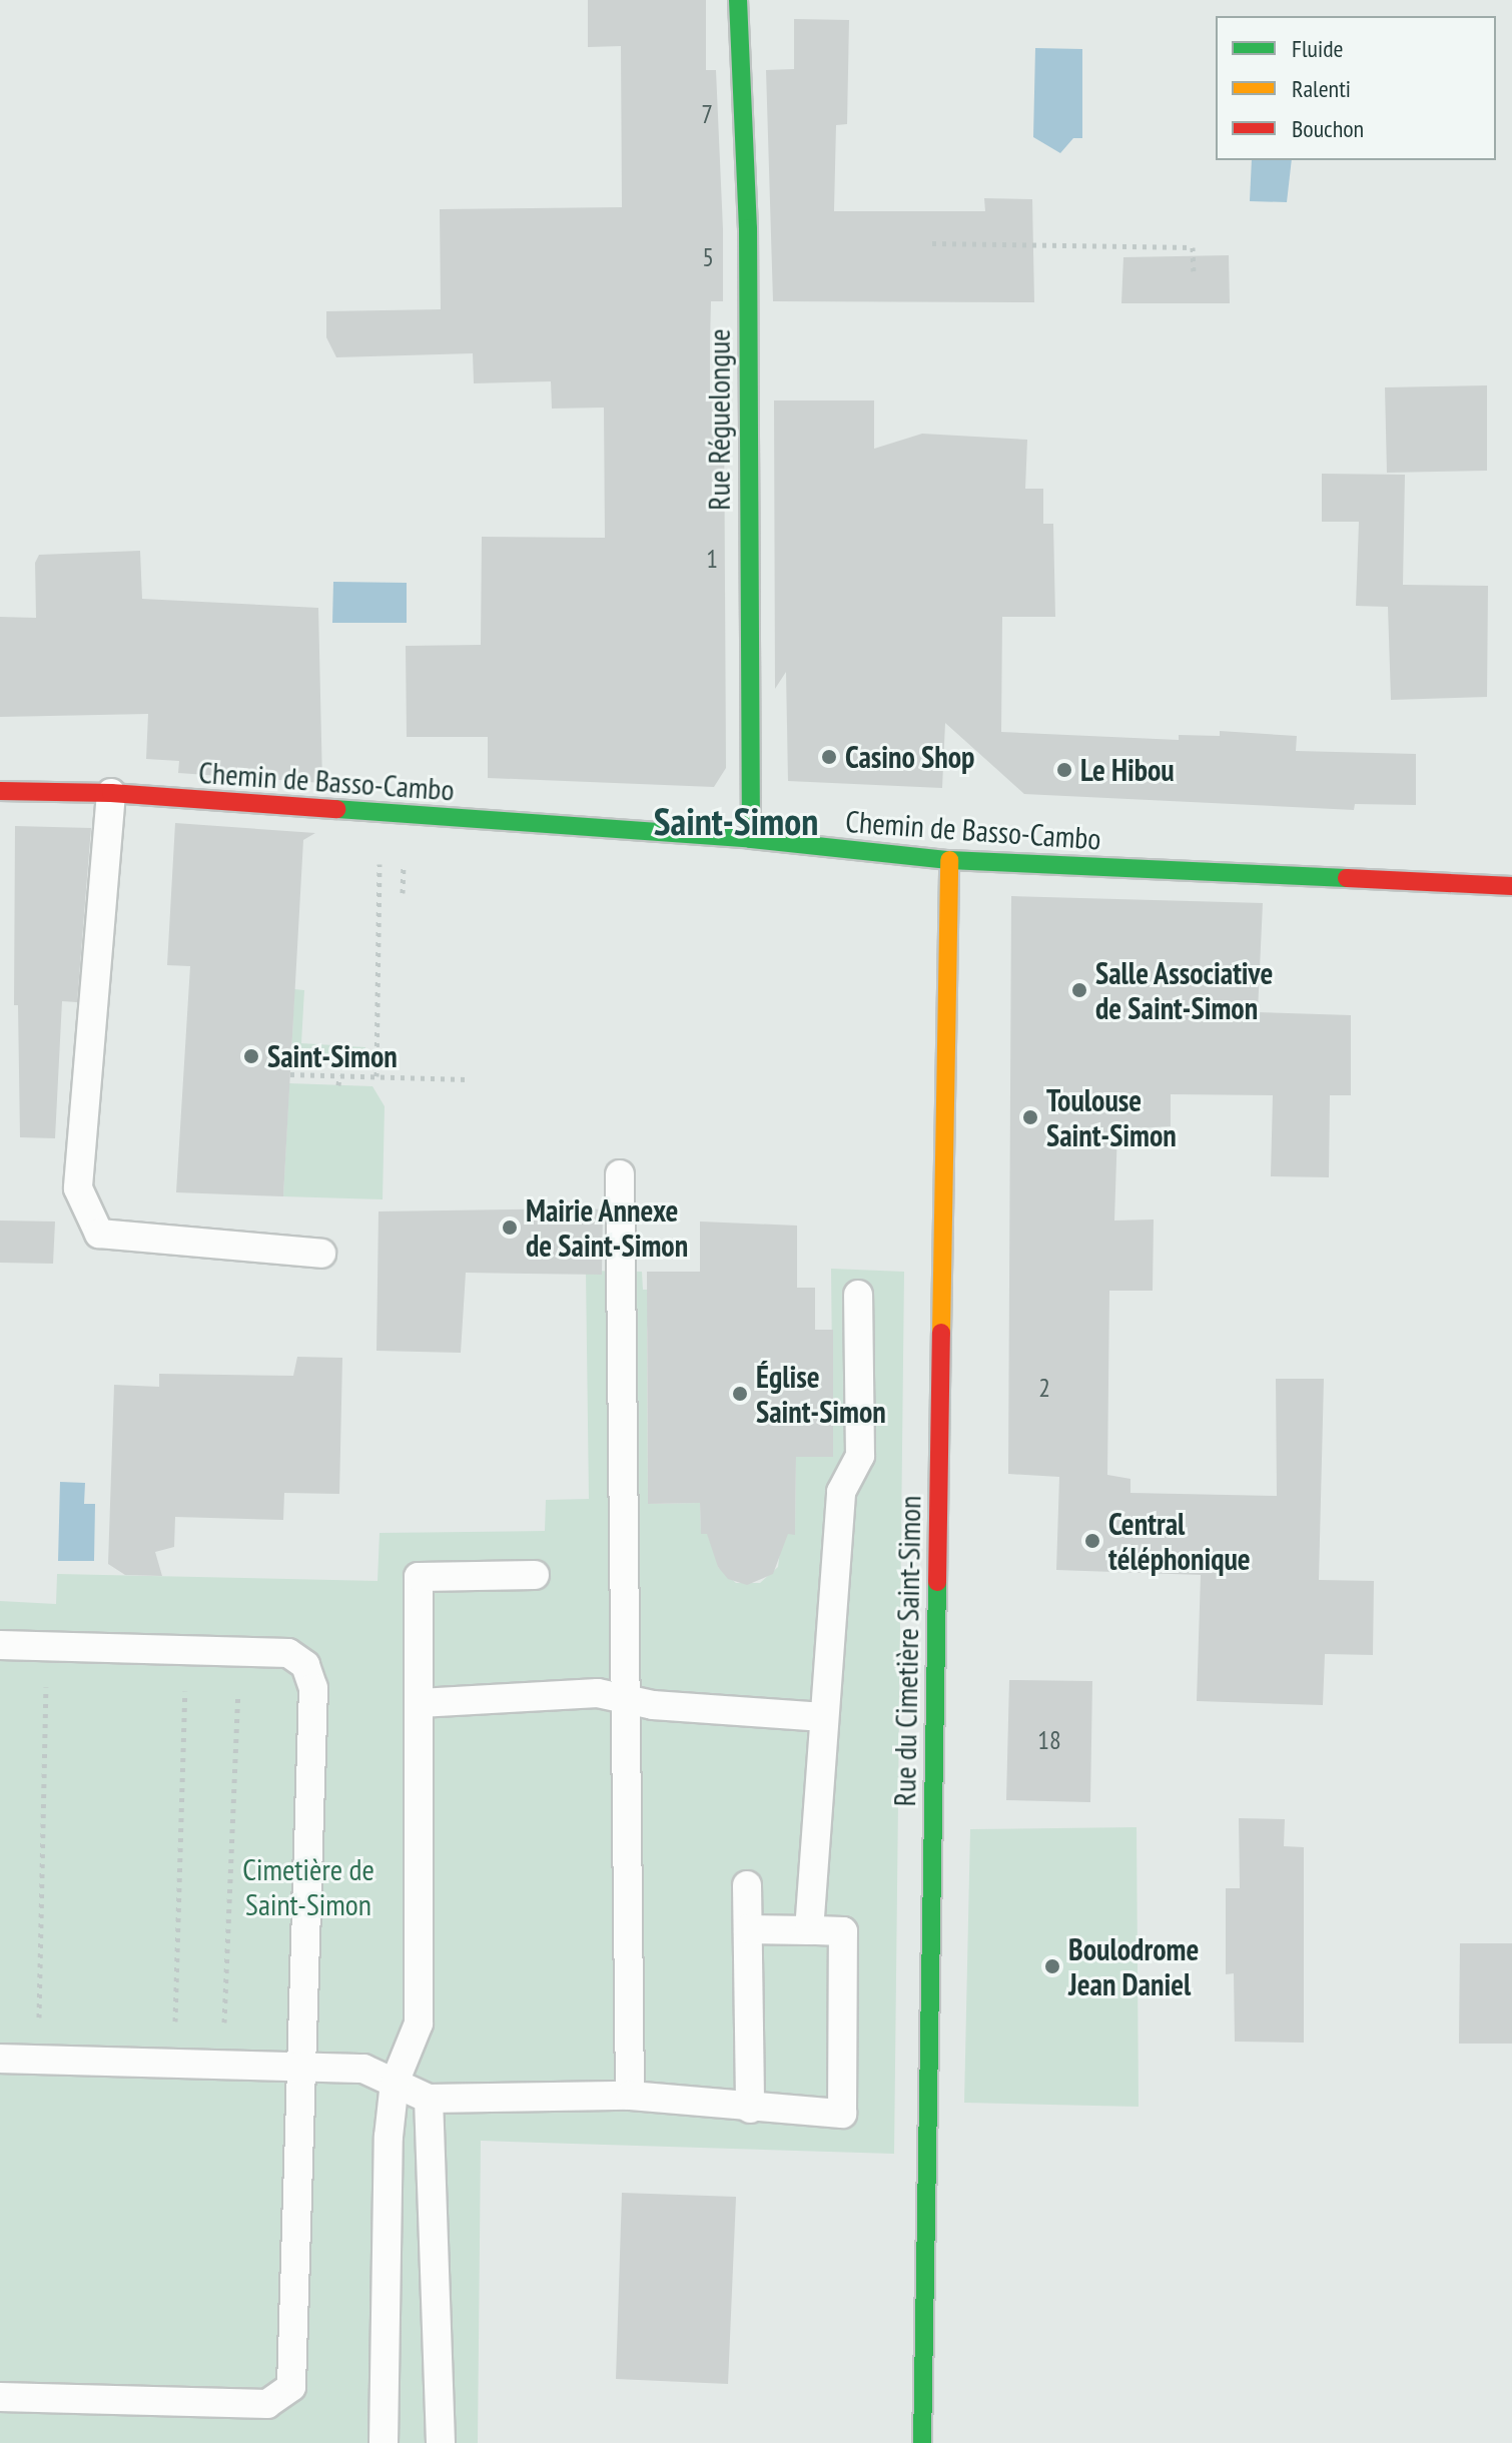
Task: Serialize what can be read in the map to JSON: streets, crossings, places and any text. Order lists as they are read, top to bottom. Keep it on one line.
{"streets":{"street":["Rue Réguelongue","Chemin de Basso-Cambo","Rue du Cimetière Saint-Simon"]},"crossings":[["Rue Réguelongue","Chemin de Basso-Cambo"],["Chemin de Basso-Cambo","Rue du Cimetière Saint-Simon"]],"districts":["Saint-Simon"],"parks":["Cimetière de Saint-Simon"],"places":["Casino Shop","Le Hibou","Salle Associative de Saint-Simon","Saint-Simon","Toulouse Saint-Simon","Mairie Annexe de Saint-Simon","Église Saint-Simon","Central téléphonique","Boulodrome Jean Daniel"],"house_numbers":["7","5","1","2","18"],"legend":["Fluide","Ralenti","Bouchon"]}
